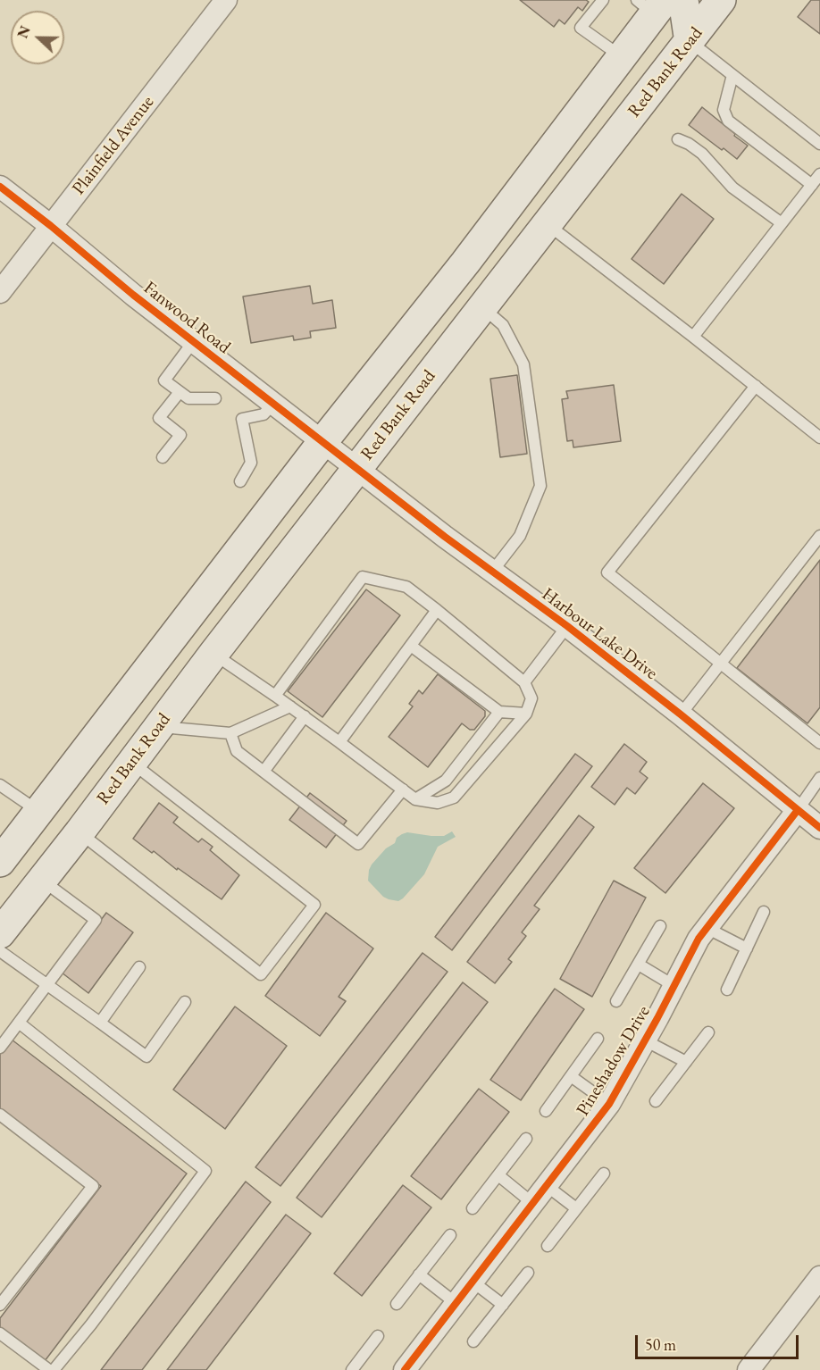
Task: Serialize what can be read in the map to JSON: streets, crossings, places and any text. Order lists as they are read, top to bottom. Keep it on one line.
{"streets":{"main road":["Red Bank Road"],"street":["Plainfield Avenue","Fanwood Road","Harbour Lake Drive","Pineshadow Drive"]},"crossings":[["Red Bank Road","Fanwood Road"],["Red Bank Road","Harbour Lake Drive"],["Plainfield Avenue","Fanwood Road"],["Fanwood Road","Harbour Lake Drive"],["Harbour Lake Drive","Pineshadow Drive"]],"scale_bar":"50 m","north":"left"}
